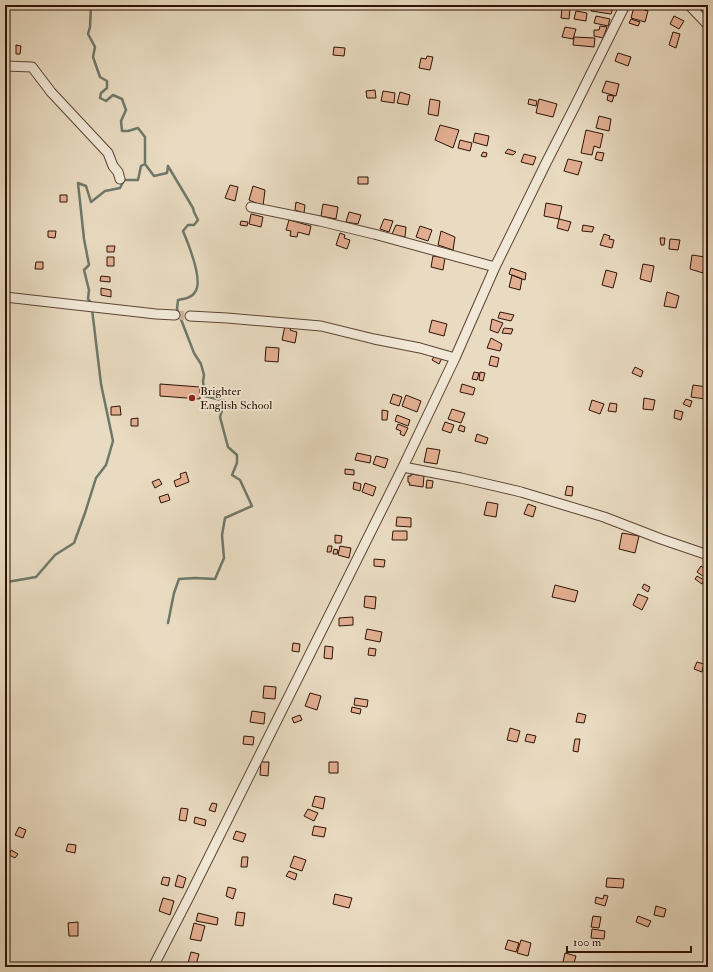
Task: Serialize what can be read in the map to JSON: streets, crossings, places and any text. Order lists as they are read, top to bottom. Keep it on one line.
{"places":["Brighter English School"],"scale_bar":"100 m"}
